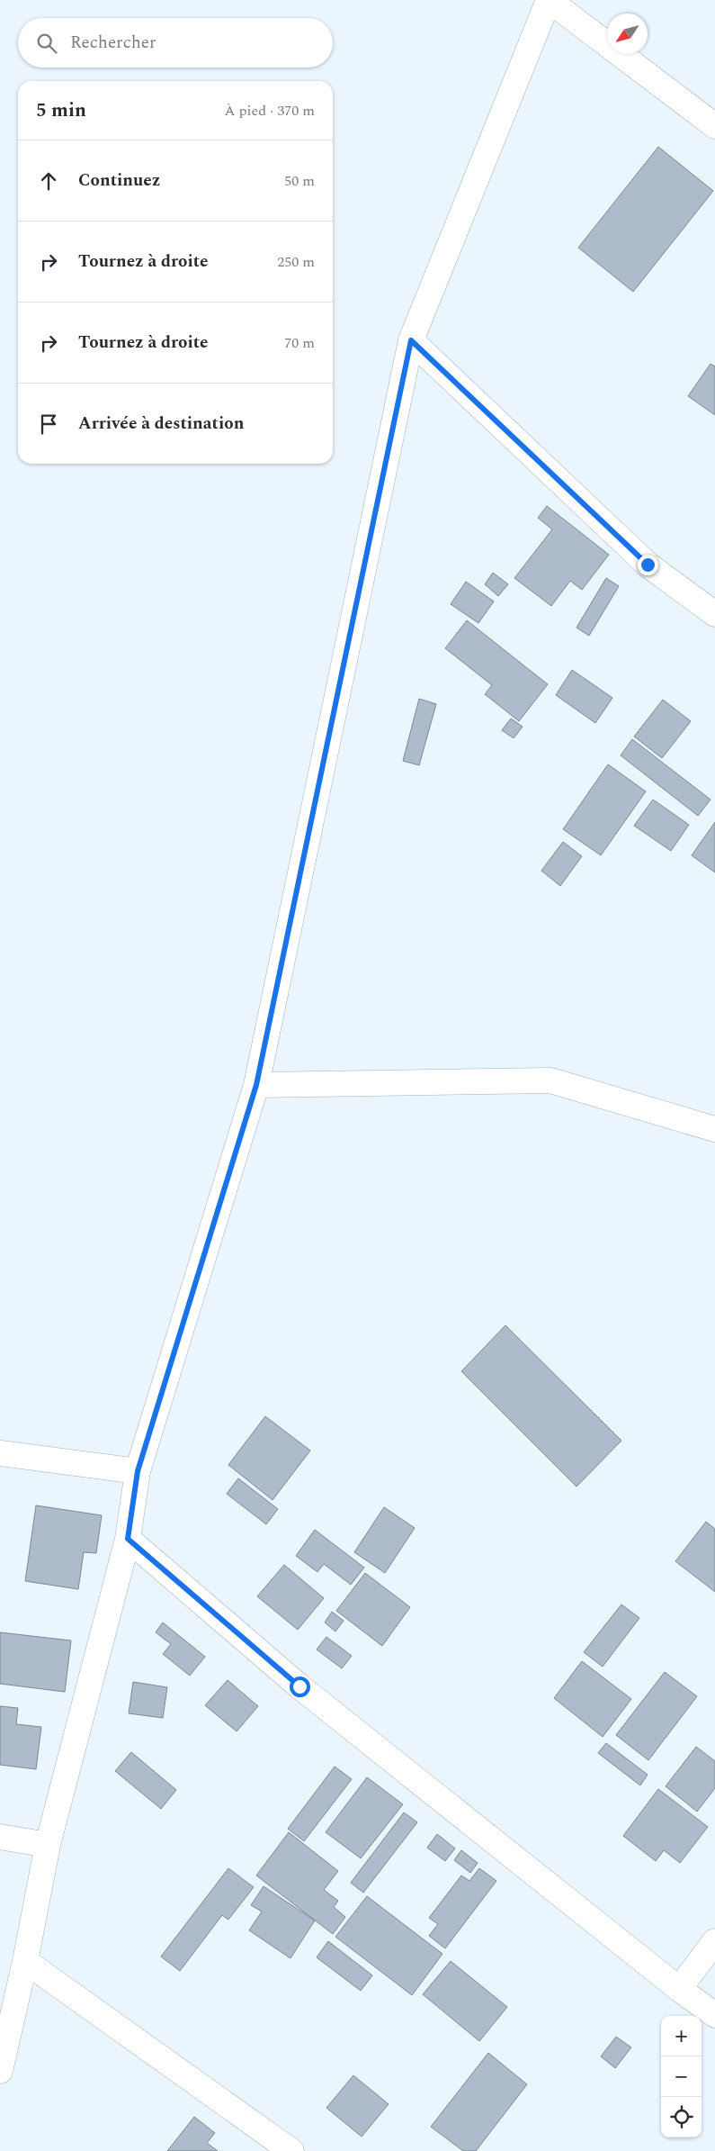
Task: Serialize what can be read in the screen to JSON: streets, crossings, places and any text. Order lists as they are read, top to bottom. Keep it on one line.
{"north":"bottom left","page":{"search":"Rechercher","heading":["5 min","À pied · 370 m"],"list":[["Continuez","50 m"],["Tournez à droite","250 m"],["Tournez à droite","70 m"],"Arrivée à destination"],"map_buttons":["+","−"]}}
